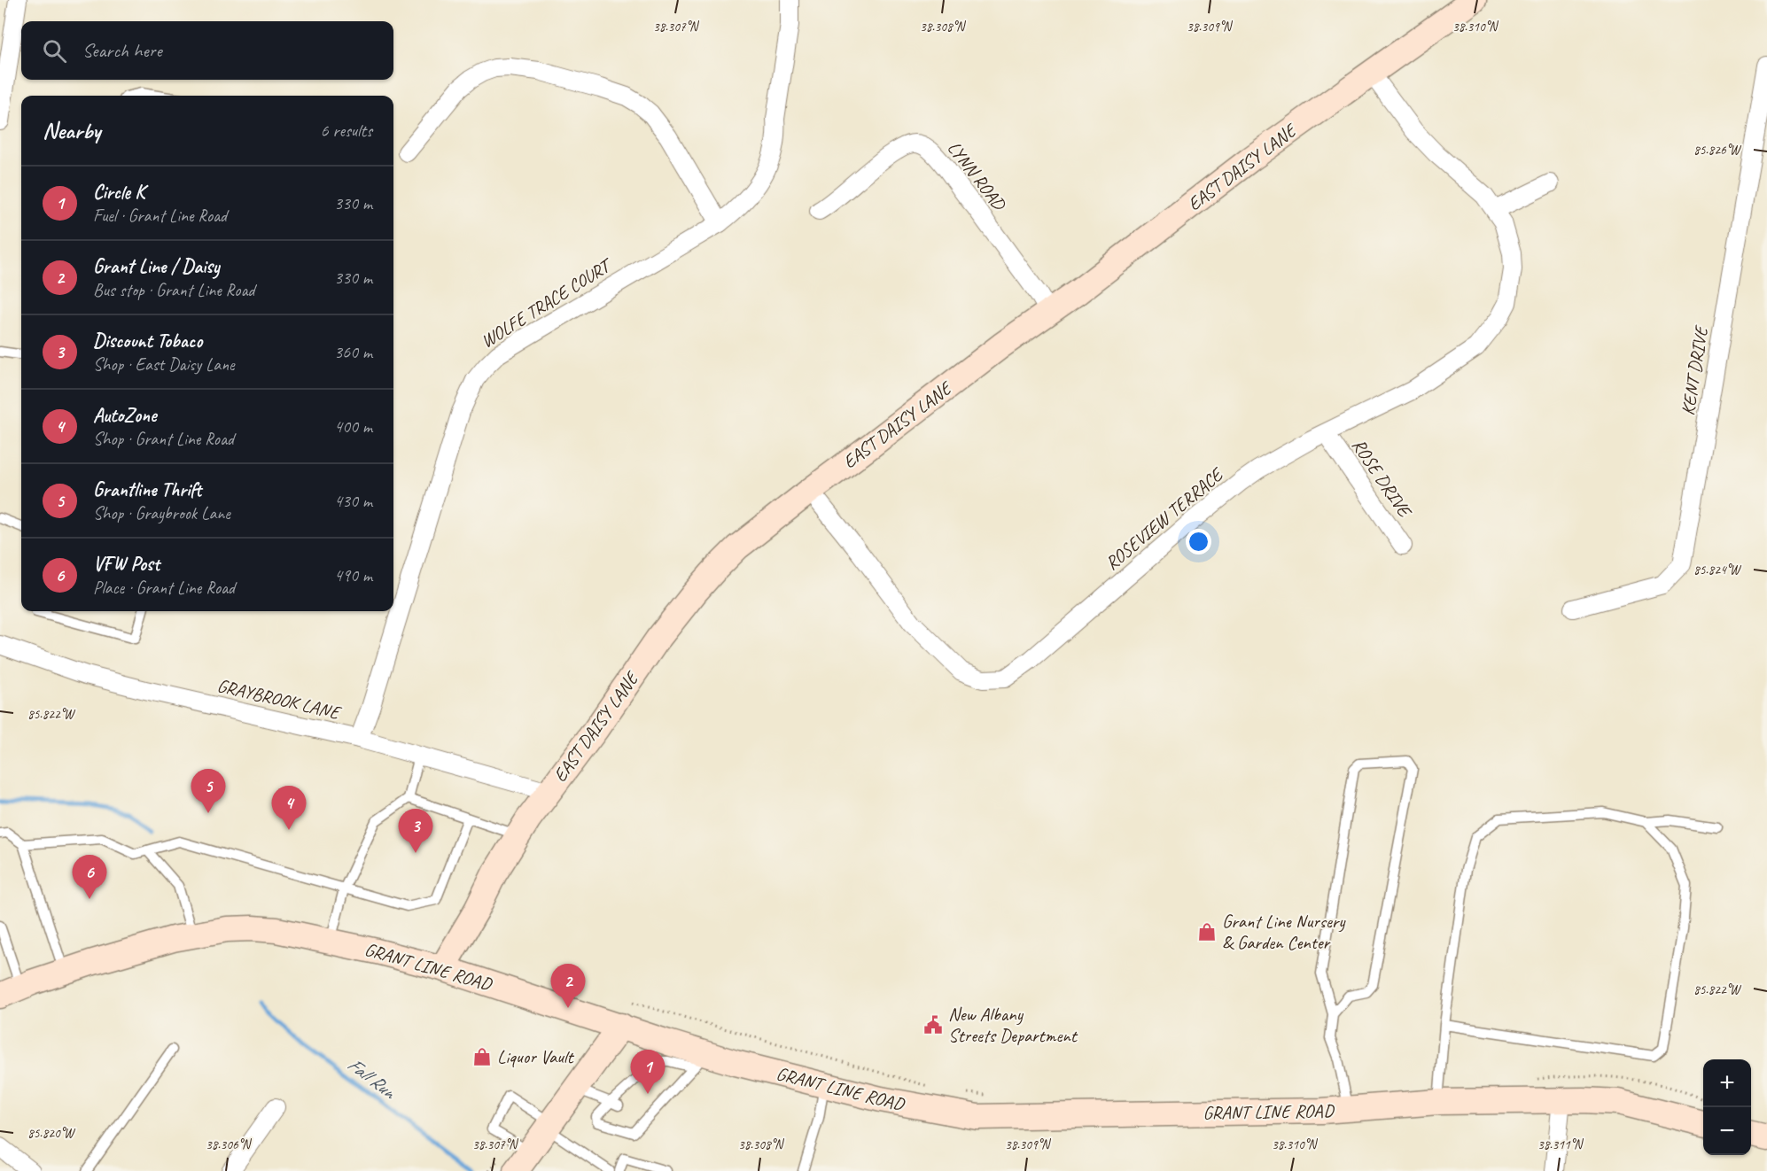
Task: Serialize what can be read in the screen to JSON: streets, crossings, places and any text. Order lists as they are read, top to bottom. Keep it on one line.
{"streets":{"street":["EAST DAISY LANE","LYNN ROAD","WOLFE TRACE COURT","KENT DRIVE","ROSE DRIVE","ROSEVIEW TERRACE","GRAYBROOK LANE","GRANT LINE ROAD"]},"crossings":[["EAST DAISY LANE","LYNN ROAD"],["EAST DAISY LANE","ROSEVIEW TERRACE"],["EAST DAISY LANE","GRAYBROOK LANE"],["EAST DAISY LANE","GRANT LINE ROAD"],["WOLFE TRACE COURT","GRAYBROOK LANE"],["ROSE DRIVE","ROSEVIEW TERRACE"]],"water":["Fall Run"],"places":{"shop":["Grant Line Nursery & Garden Center","Liquor Vault"],"public building":["New Albany Streets Department"]},"page":{"search":"Search here","heading":["Nearby","6 results"],"list":[{"mark":"1","name":"Circle K","note":"Fuel · Grant Line Road","value":"330 m"},{"mark":"2","name":"Grant Line / Daisy","note":"Bus stop · Grant Line Road","value":"330 m"},{"mark":"3","name":"Discount Tobaco","note":"Shop · East Daisy Lane","value":"360 m"},{"mark":"4","name":"AutoZone","note":"Shop · Grant Line Road","value":"400 m"},{"mark":"5","name":"Grantline Thrift","note":"Shop · Graybrook Lane","value":"430 m"},{"mark":"6","name":"VFW Post","note":"Place · Grant Line Road","value":"490 m"}],"pins":["5","4","3","6","2","1"],"map_buttons":["+","−"]},"coordinates":["38.307°N","38.308°N","38.309°N","38.310°N","85.826°W","85.824°W","85.822°W","85.820°W","38.306°N","38.311°N"]}
